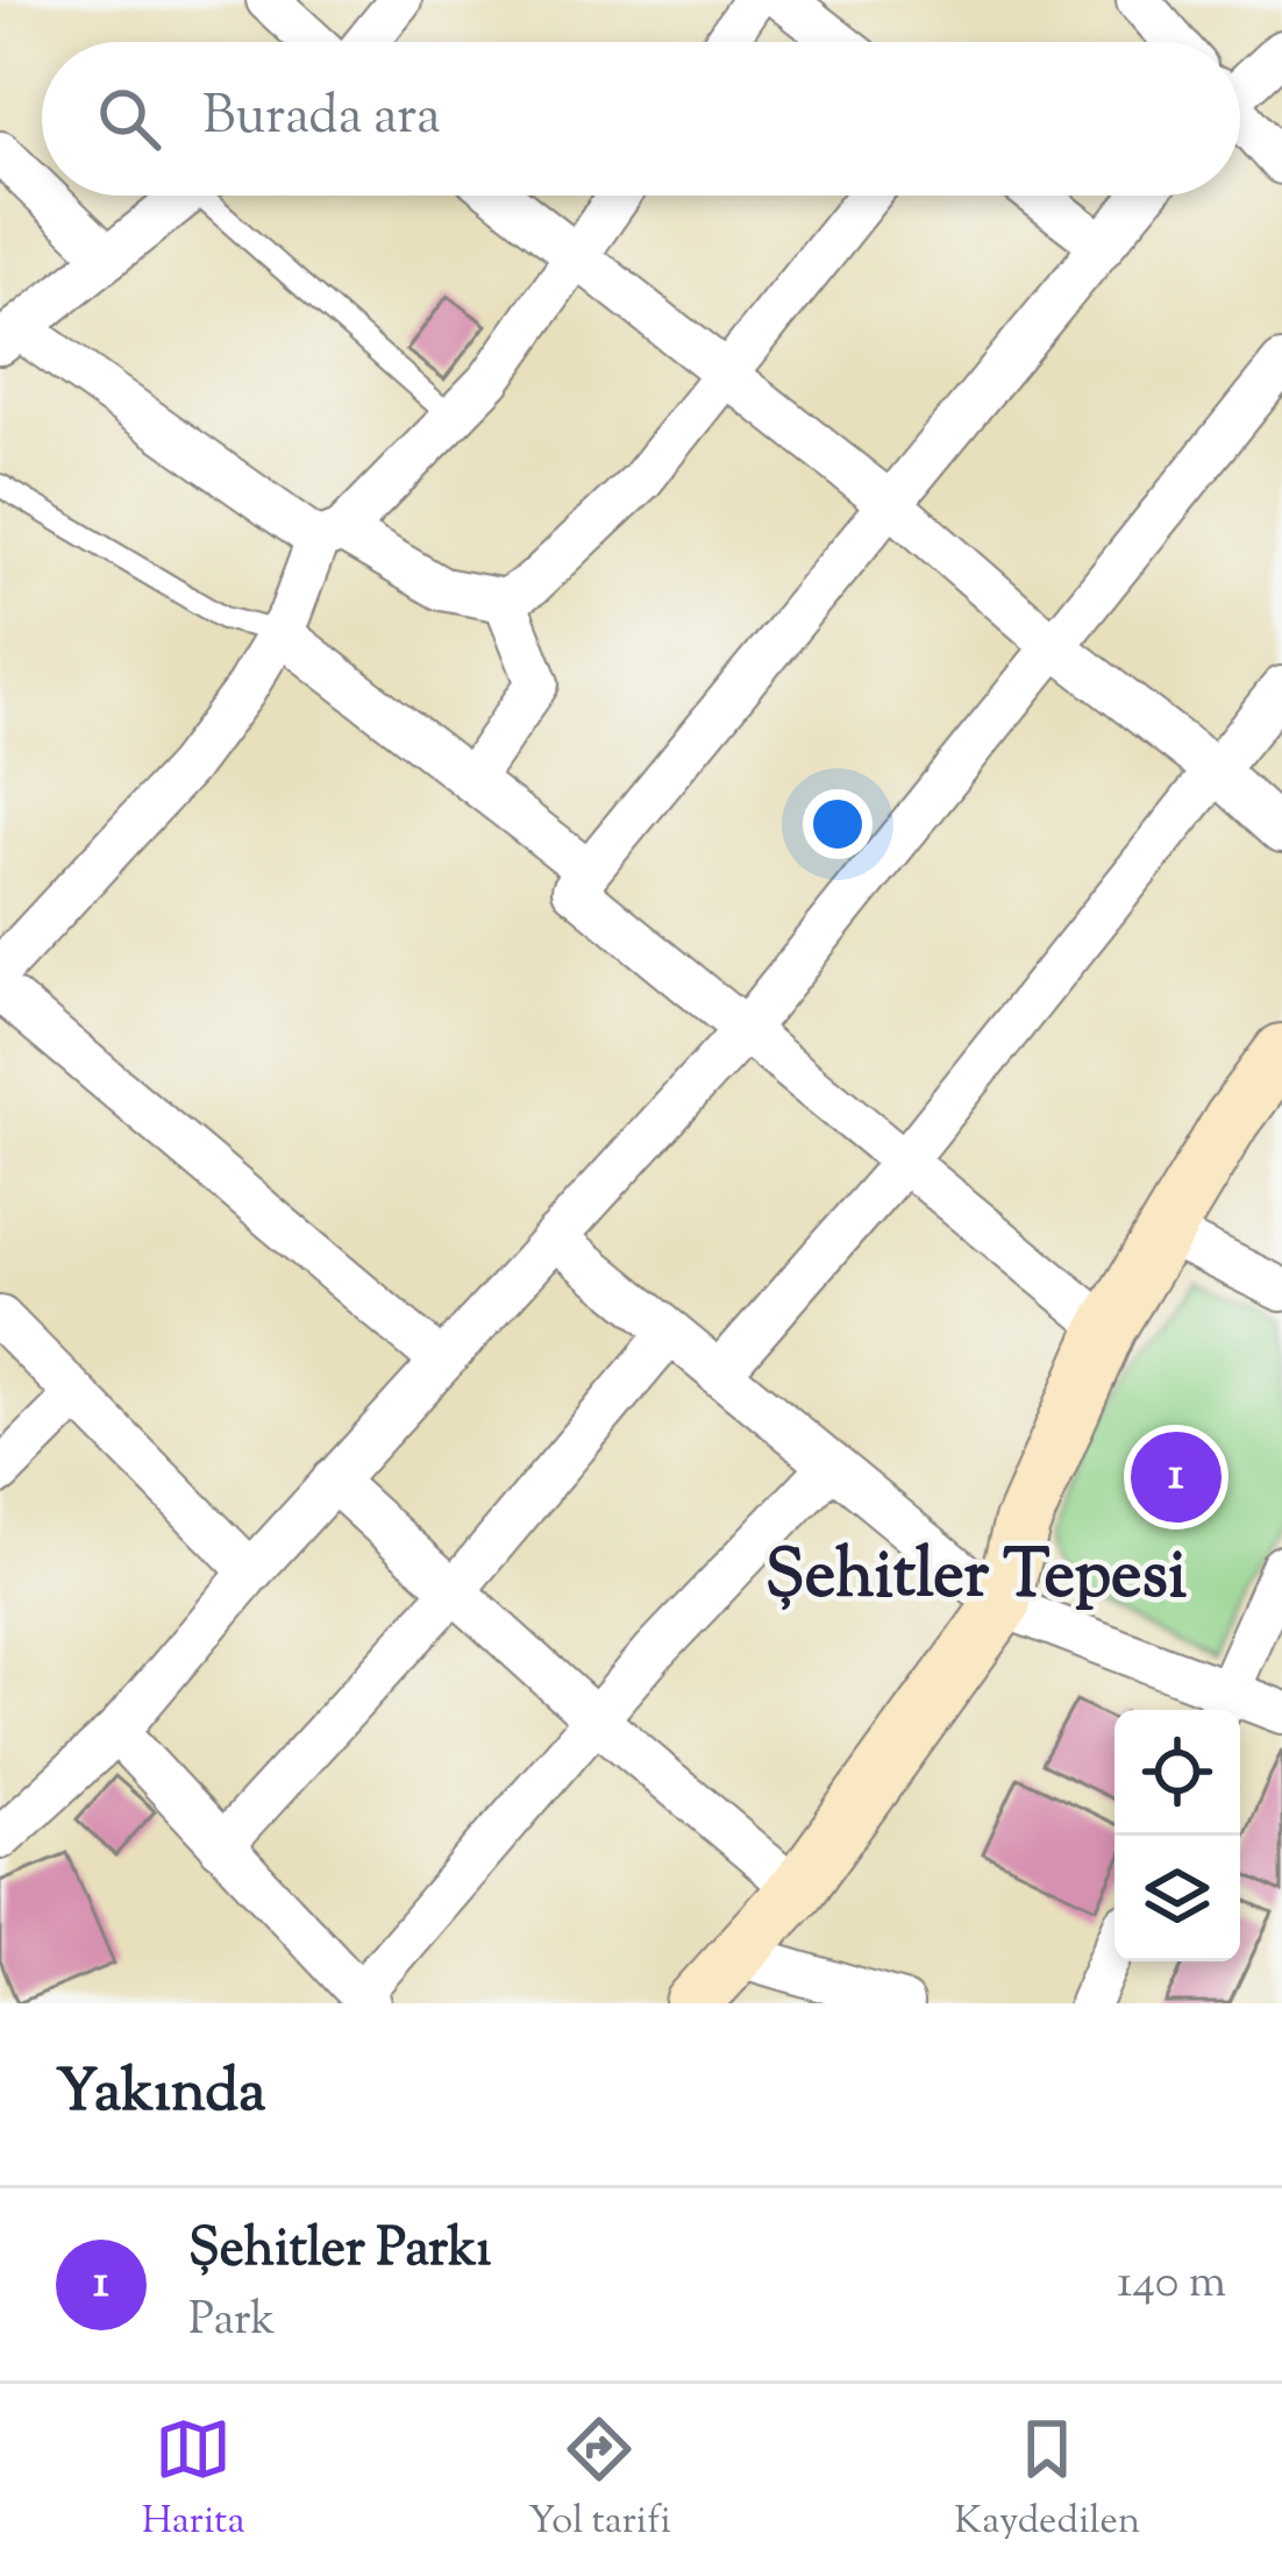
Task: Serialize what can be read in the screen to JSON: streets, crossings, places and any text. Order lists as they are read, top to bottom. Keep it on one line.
{"districts":["Şehitler Tepesi"],"page":{"search":"Burada ara","pins":"1","heading":"Yakında","list":[{"mark":"1","name":"Şehitler Parkı","note":"Park","value":"140 m"}],"nav":["Harita","Yol tarifi","Kaydedilen"]}}
